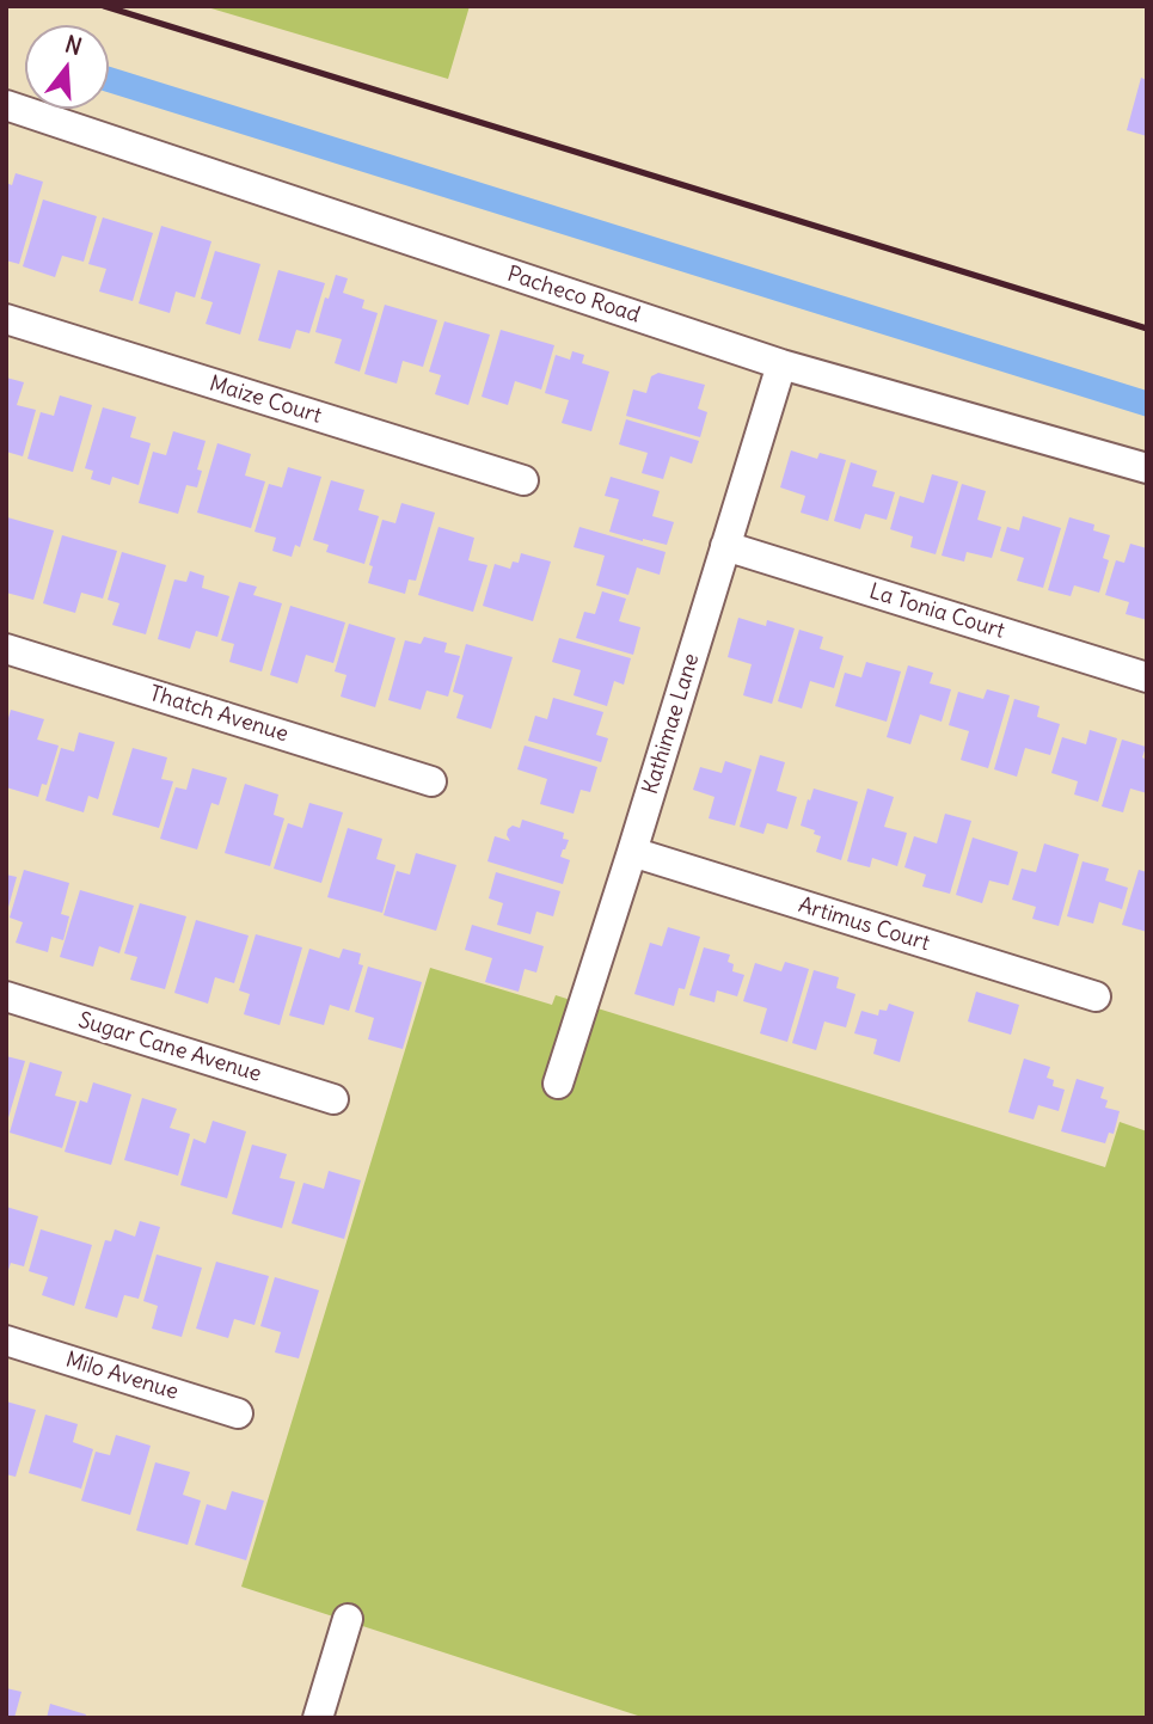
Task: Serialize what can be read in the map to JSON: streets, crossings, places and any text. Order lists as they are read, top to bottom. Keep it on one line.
{"streets":{"street":["Pacheco Road","Maize Court","La Tonia Court","Thatch Avenue","Kathimae Lane","Artimus Court","Sugar Cane Avenue","Milo Avenue"]},"crossings":[["Pacheco Road","Kathimae Lane"],["La Tonia Court","Kathimae Lane"],["Kathimae Lane","Artimus Court"]],"north":"top"}
